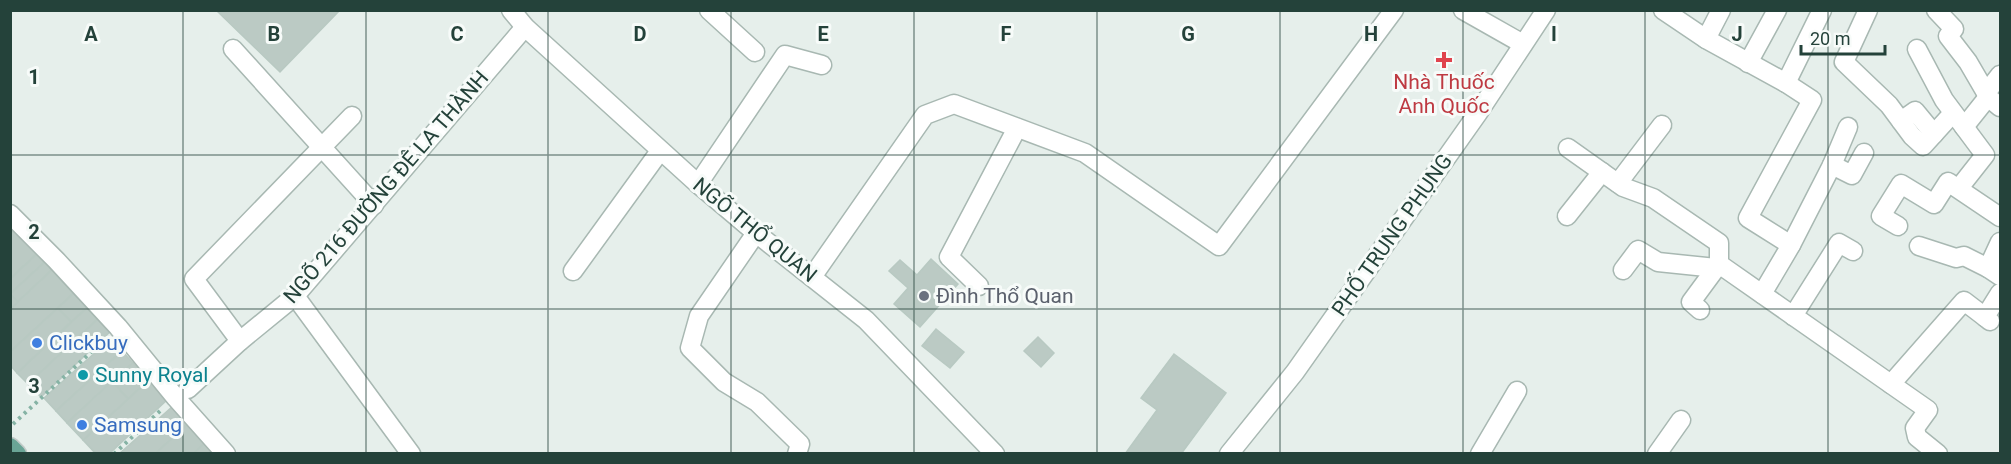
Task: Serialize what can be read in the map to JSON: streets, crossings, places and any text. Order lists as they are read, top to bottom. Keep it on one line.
{"streets":{"street":["NGÕ 216 ĐƯỜNG ĐÊ LA THÀNH","NGÕ THỔ QUAN","PHỐ TRUNG PHỤNG"]},"crossings":[["NGÕ 216 ĐƯỜNG ĐÊ LA THÀNH","NGÕ THỔ QUAN"]],"places":{"health":["Nhà Thuốc Anh Quốc"],"other":["Đình Thổ Quan","Clickbuy","Sunny Royal","Samsung"]},"scale_bar":"20 m","grid":{"columns":["A","B","C","D","E","F","G","H","I","J"],"rows":["1","2","3"]}}
